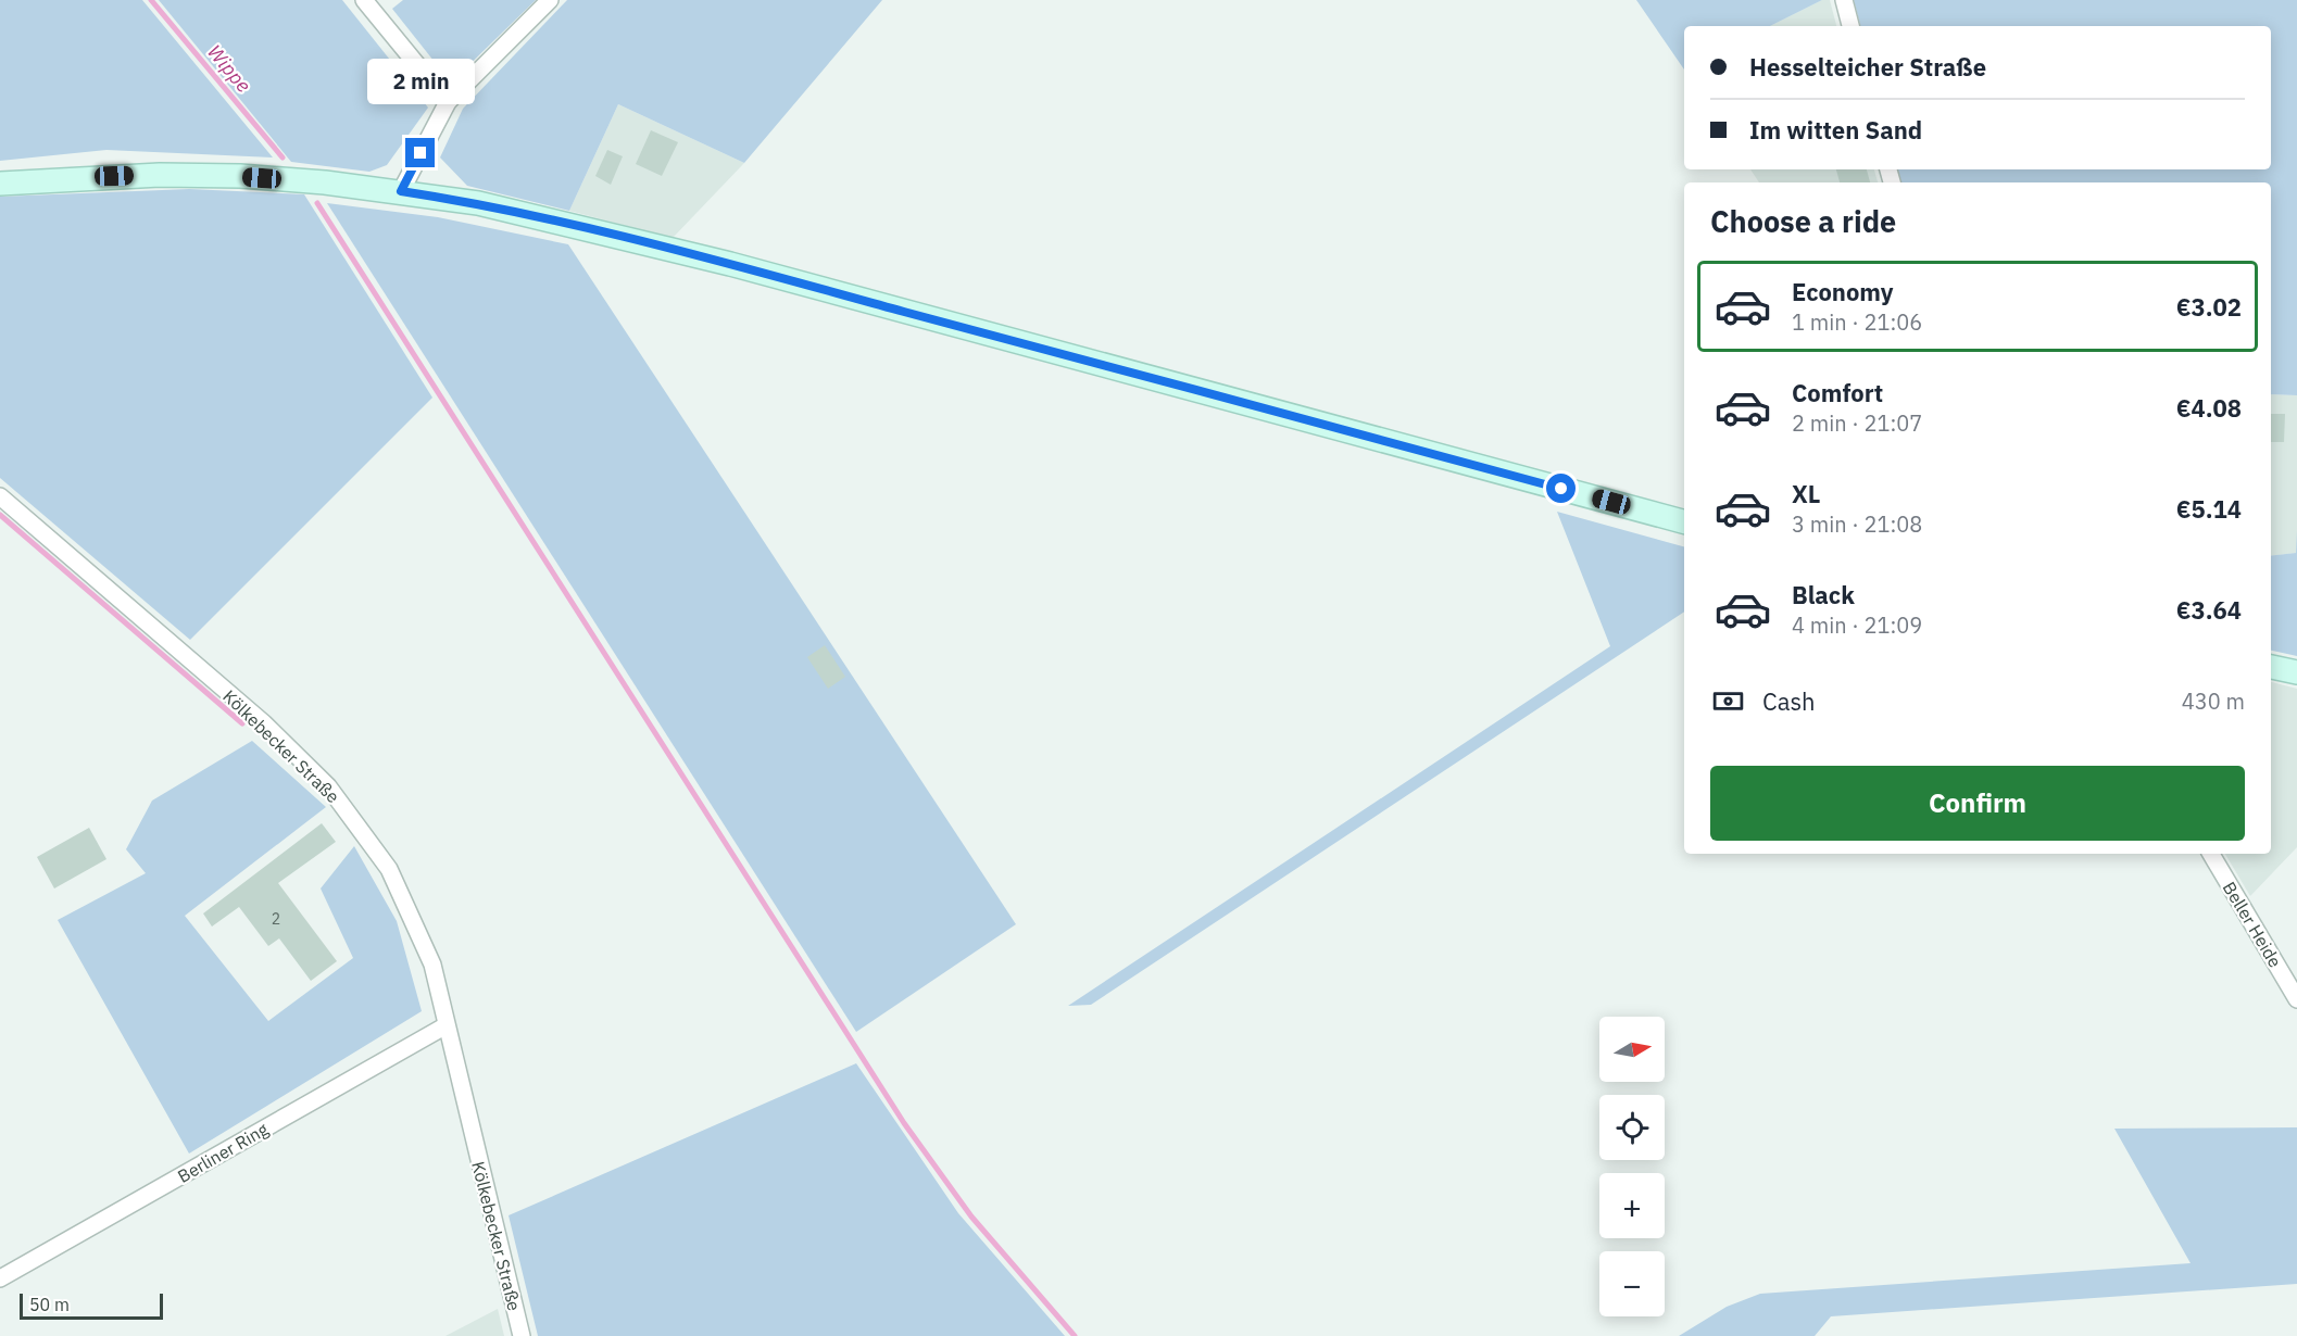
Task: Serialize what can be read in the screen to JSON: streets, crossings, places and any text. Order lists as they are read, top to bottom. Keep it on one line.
{"streets":{"street":["Kölkebecker Straße","Beller Heide","Berliner Ring"]},"crossings":[["Kölkebecker Straße","Berliner Ring"]],"water":["Wippe"],"house_numbers":["2"],"scale_bar":"50 m","north":"right","page":{"banner":["Hesselteicher Straße","Im witten Sand"],"bubble":"2 min","heading":"Choose a ride","list":[{"name":"Economy","note":"1 min · 21:06","value":"€3.02"},{"name":"Comfort","note":"2 min · 21:07","value":"€4.08"},{"name":"XL","note":"3 min · 21:08","value":"€5.14"},{"name":"Black","note":"4 min · 21:09","value":"€3.64"}],"pay":["Cash","430 m"],"buttons":"Confirm","map_buttons":["+","−"],"scale":"50 m"}}
